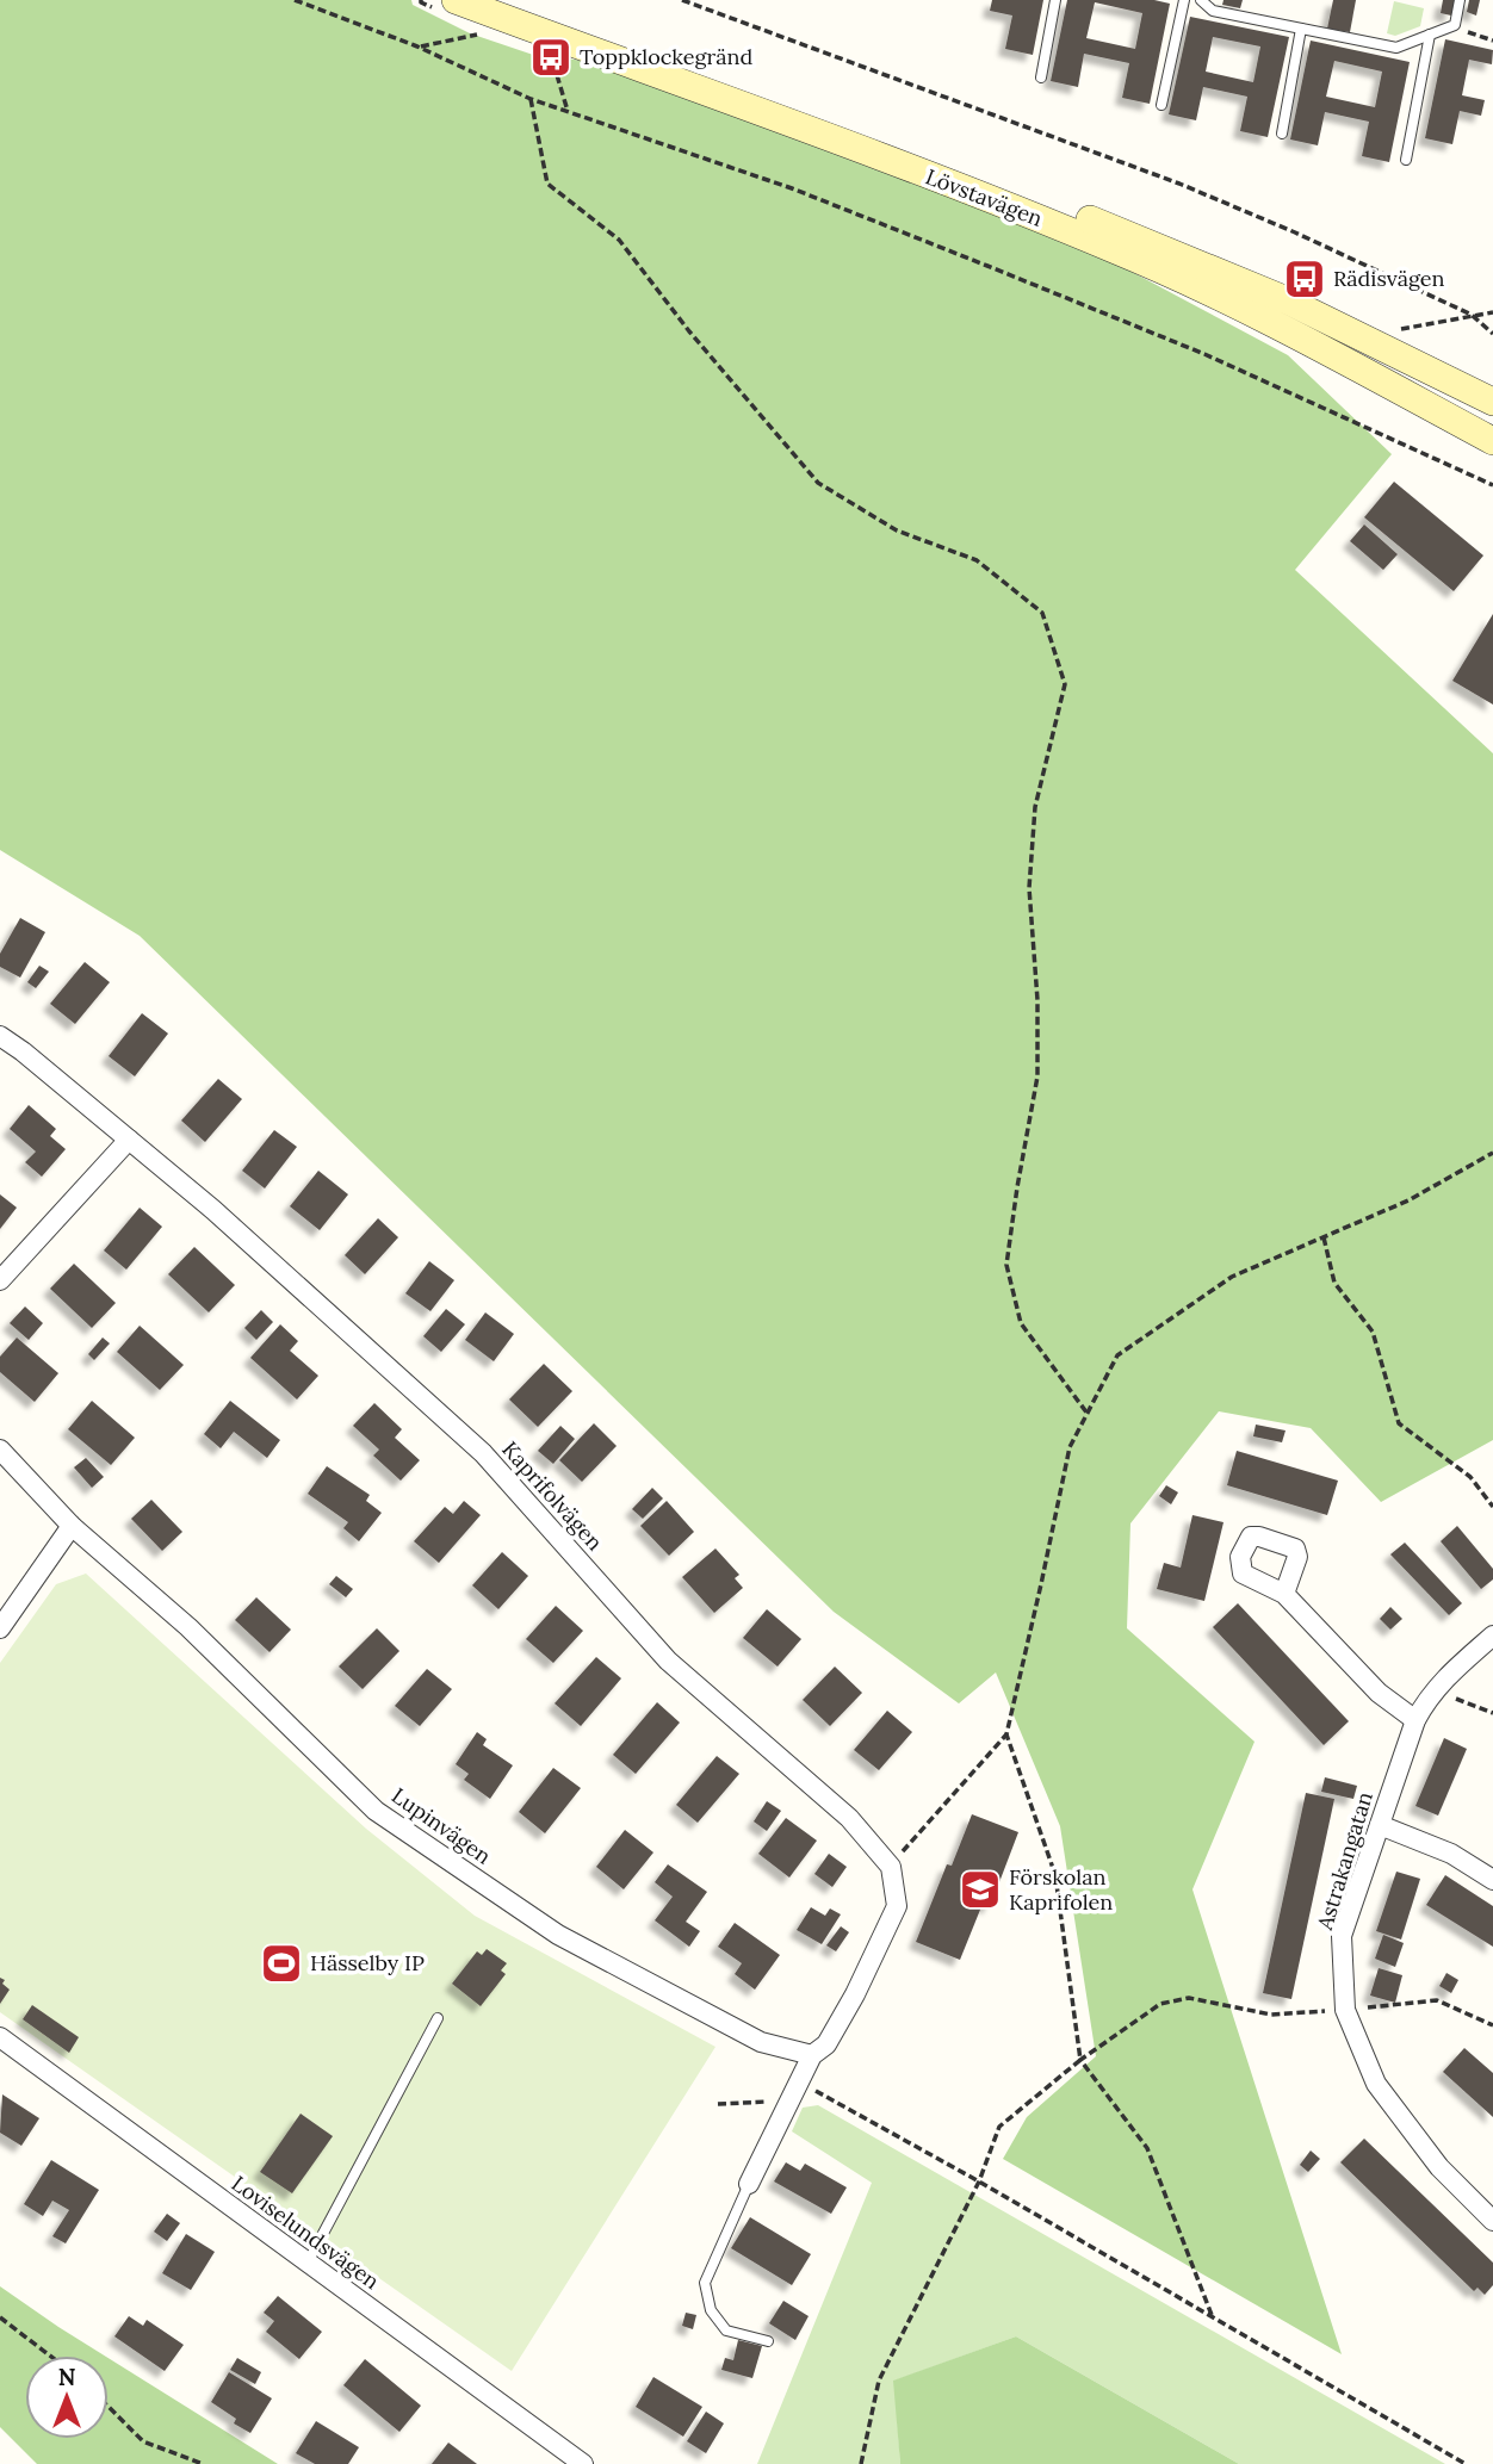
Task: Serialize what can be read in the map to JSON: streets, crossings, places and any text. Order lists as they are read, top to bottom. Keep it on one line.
{"streets":{"street":["Lövstavägen","Kaprifolvägen","Lupinvägen","Astrakangatan","Loviselundsvägen"]},"places":{"bus stop":["Toppklockegränd","Rädisvägen"],"school or university":["Förskolan Kaprifolen"],"sports":["Hässelby IP"]},"north":"top"}
